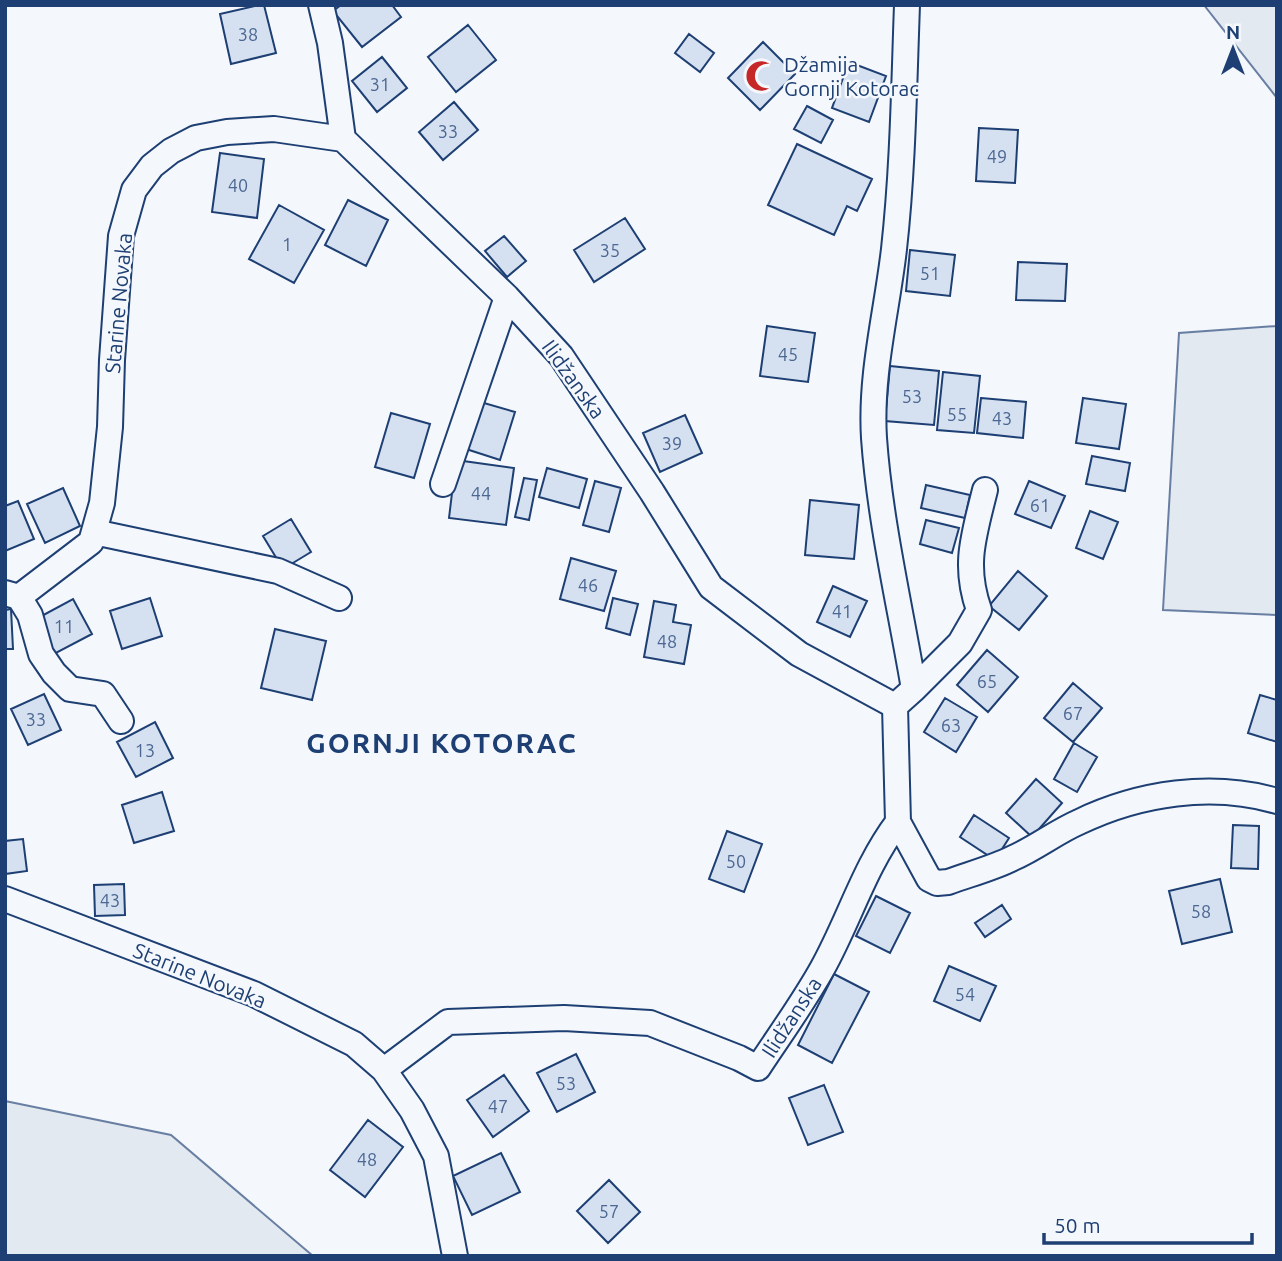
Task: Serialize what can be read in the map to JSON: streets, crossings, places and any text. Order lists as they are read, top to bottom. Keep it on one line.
{"streets":{"street":["Starine Novaka","Ilidžanska"]},"crossings":[["Starine Novaka","Ilidžanska"]],"districts":["GORNJI KOTORAC"],"places":{"mosque":["Džamija Gornji Kotorac"]},"house_numbers":["38","31","33","49","40","1","35","51","45","53","55","43","39","44","61","46","41","11","48","65","67","33","63","13","50","43","58","54","53","47","48","57"],"scale_bar":"50 m","north":"top"}
